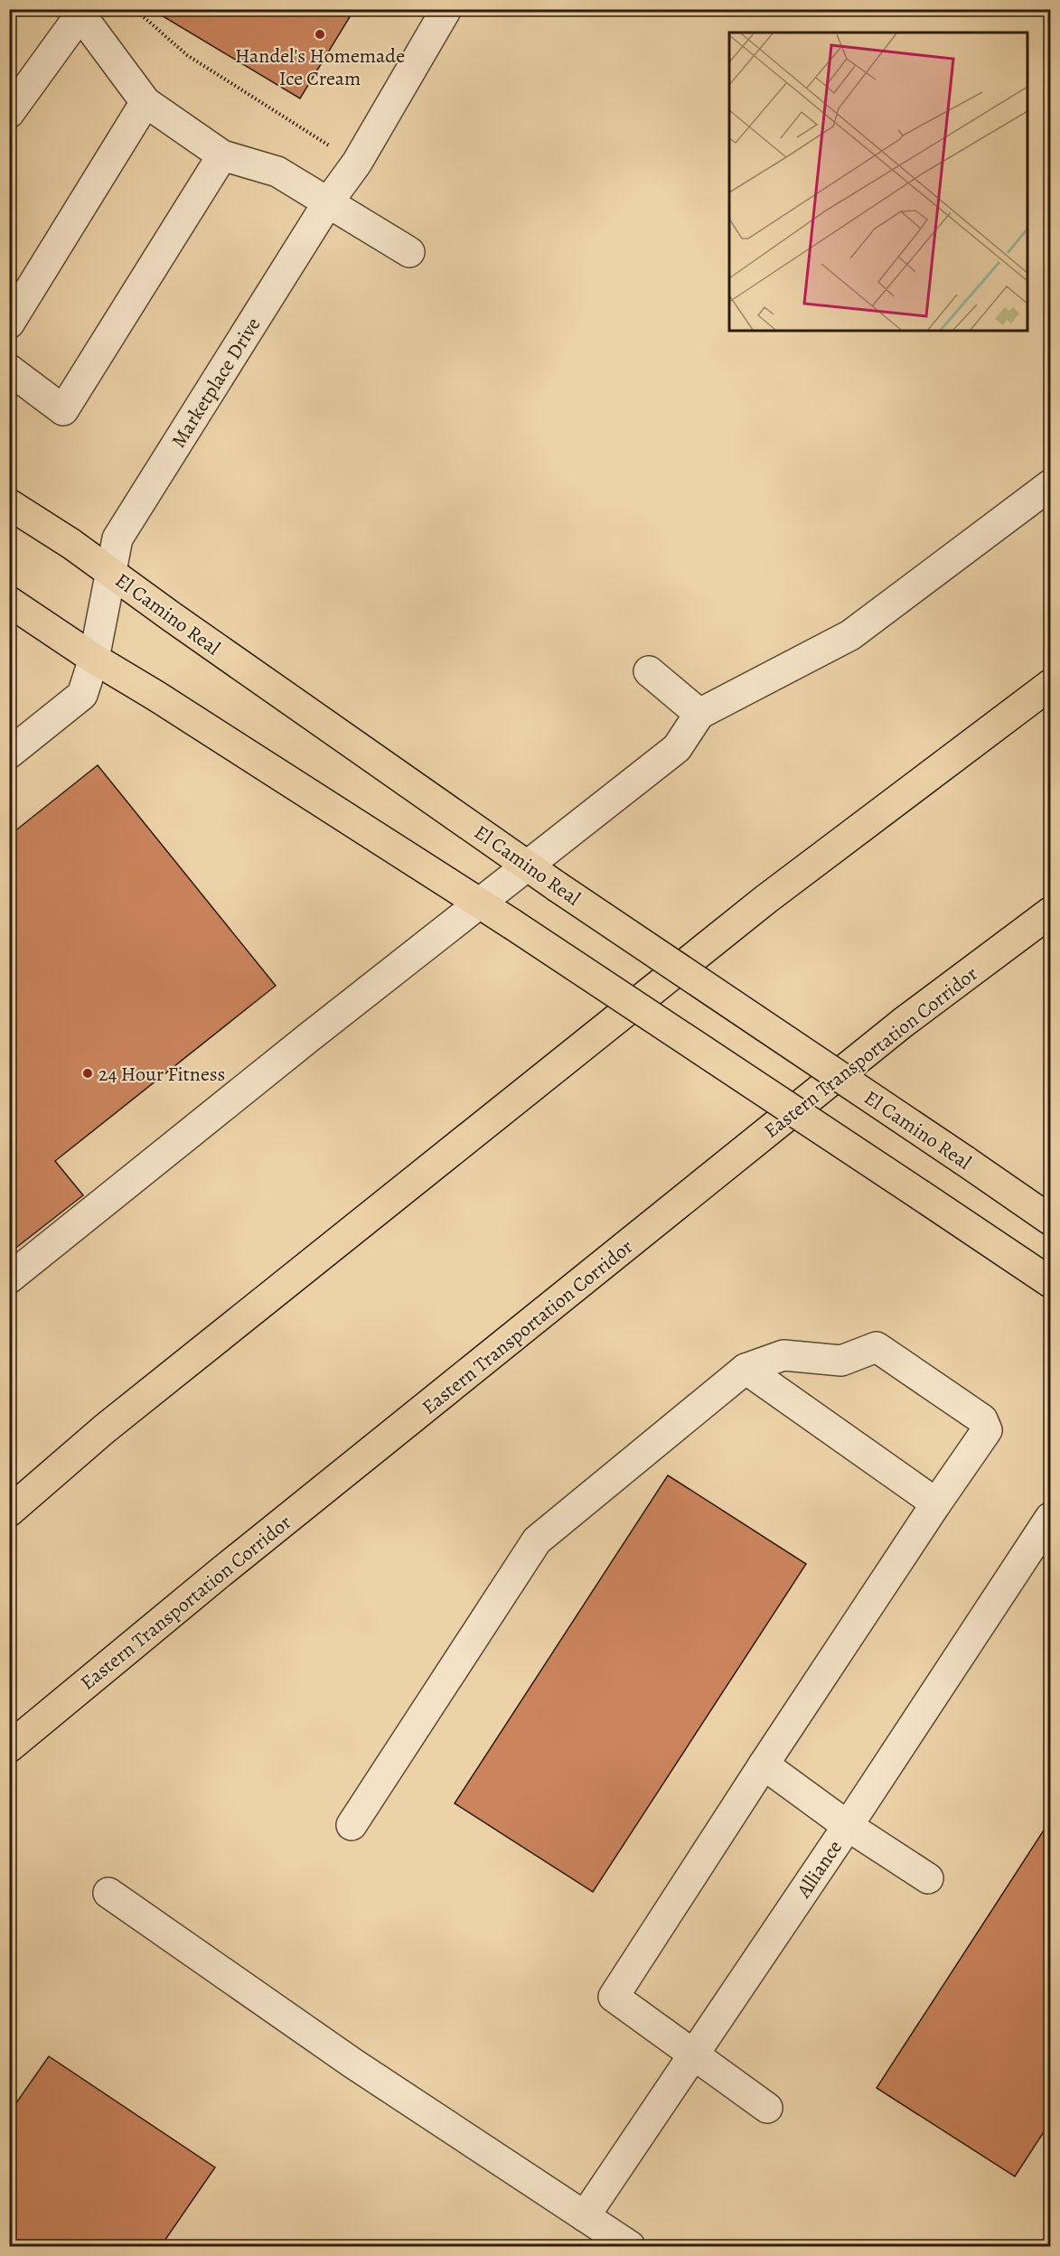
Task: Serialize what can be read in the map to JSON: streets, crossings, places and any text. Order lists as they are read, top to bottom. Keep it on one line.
{"streets":{"main road":["El Camino Real","Eastern Transportation Corridor"],"street":["Marketplace Drive","Alliance"]},"crossings":[["Marketplace Drive","El Camino Real"]],"places":["Handel's Homemade Ice Cream","24 Hour Fitness"]}
